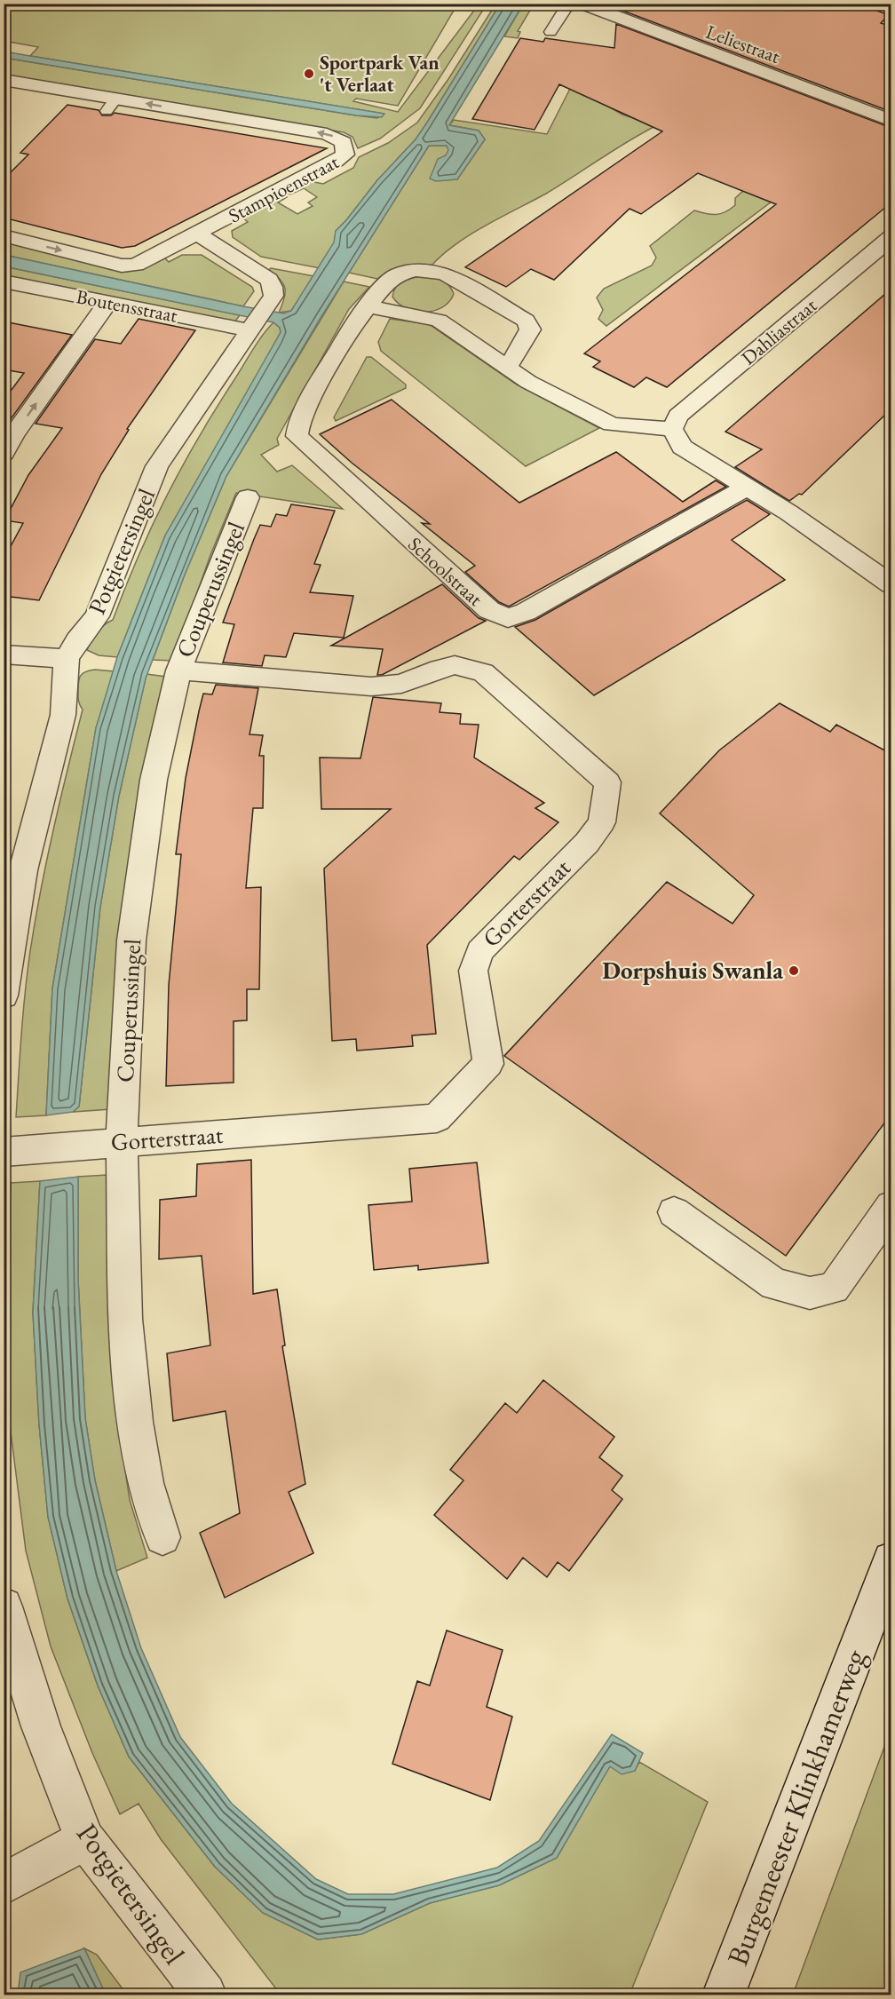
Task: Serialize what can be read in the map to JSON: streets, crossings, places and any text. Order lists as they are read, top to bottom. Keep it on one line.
{"streets":{"street":["Leliestraat","Stampioenstraat","Boutensstraat","Dahliastraat","Potgietersingel","Schoolstraat","Couperussingel","Gorterstraat","Burgemeester Klinkhamerweg"]},"crossings":[["Stampioenstraat","Potgietersingel"],["Boutensstraat","Potgietersingel"],["Couperussingel","Gorterstraat"]],"places":["Sportpark Van 't Verlaat","Dorpshuis Swanla"]}
